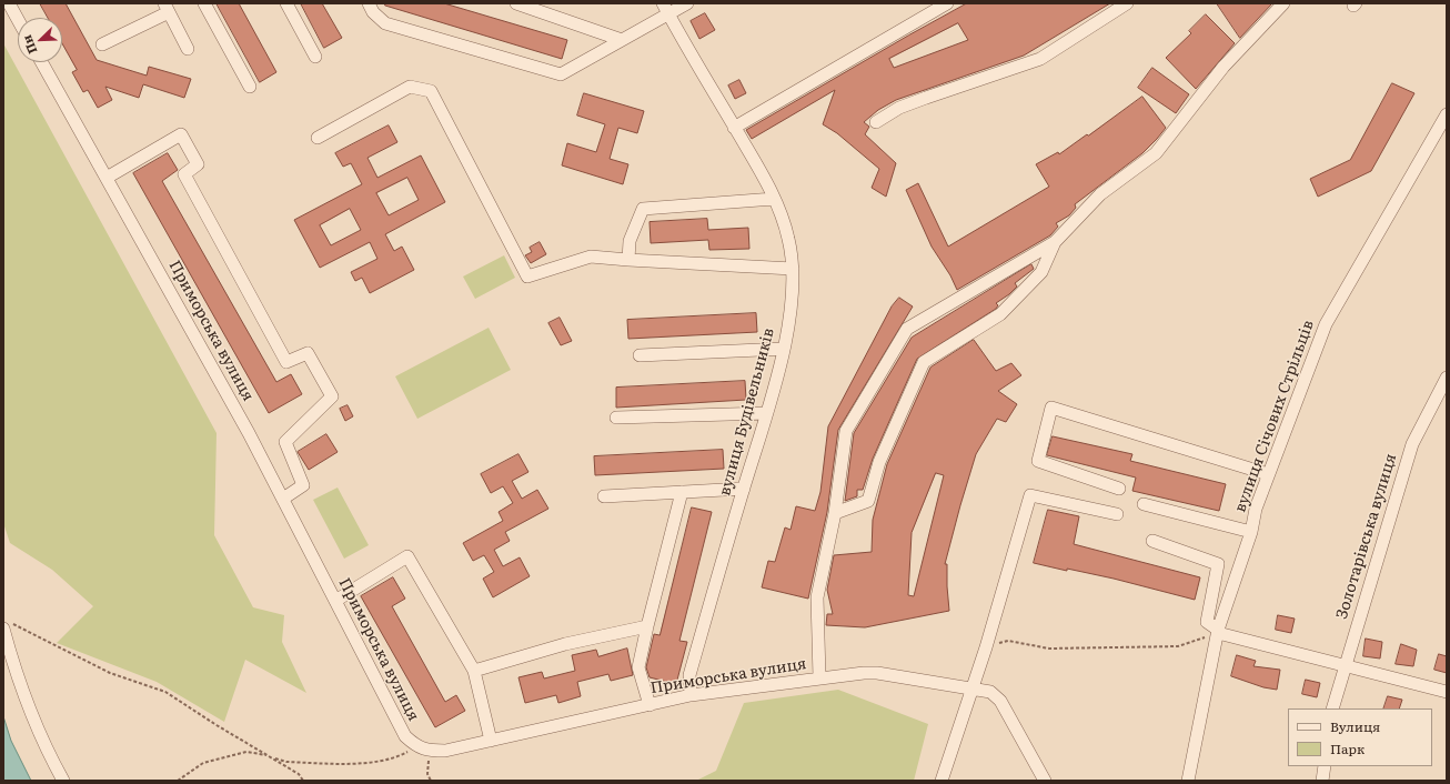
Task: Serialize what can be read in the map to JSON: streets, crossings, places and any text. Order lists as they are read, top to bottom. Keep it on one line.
{"streets":{"street":["Приморська вулиця","вулиця Будівельників","вулиця Січових Стрільців","Золотарівська вулиця"]},"crossings":[["Приморська вулиця","вулиця Будівельників"]],"legend":["Вулиця","Парк"],"north":"bottom left"}
